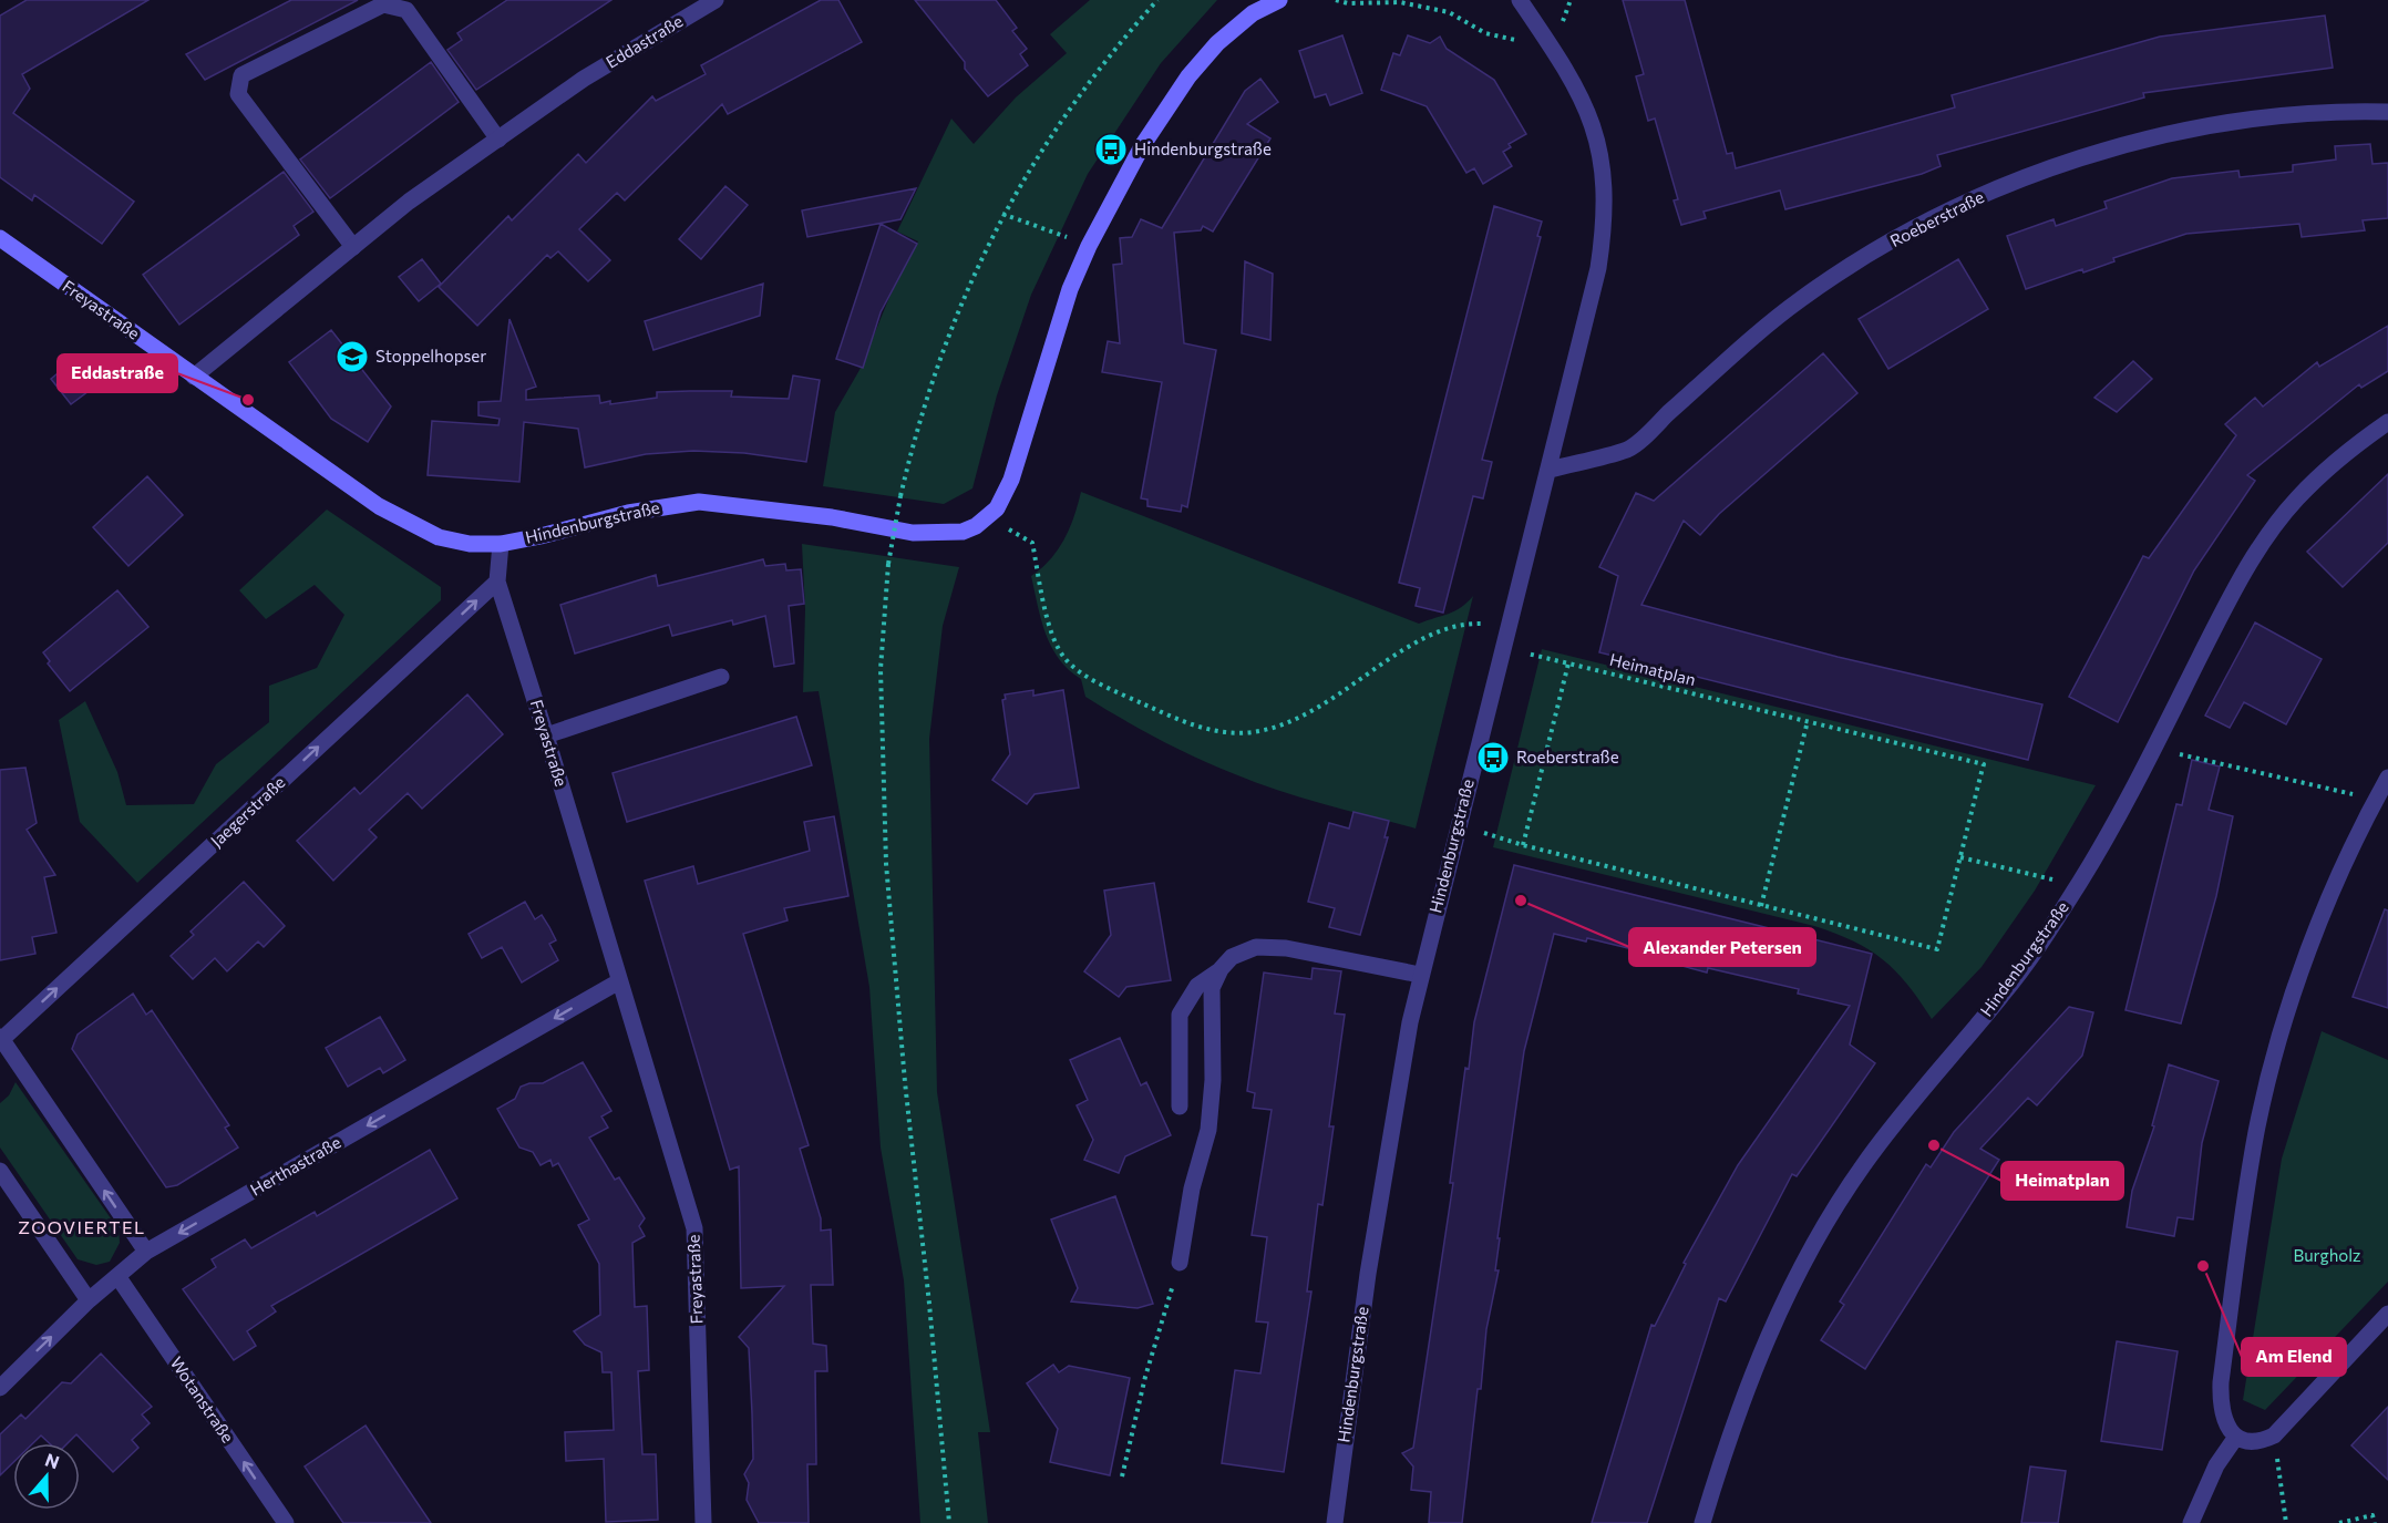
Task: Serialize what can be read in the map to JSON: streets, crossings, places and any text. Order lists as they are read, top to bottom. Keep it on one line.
{"streets":{"street":["Eddastraße","Roeberstraße","Freyastraße","Hindenburgstraße","Jaegerstraße","Herthastraße","Wotanstraße"],"path":["Heimatplan"]},"crossings":[["Eddastraße","Freyastraße"],["Roeberstraße","Hindenburgstraße"],["Freyastraße","Hindenburgstraße"],["Freyastraße","Jaegerstraße"],["Freyastraße","Herthastraße"],["Hindenburgstraße","Heimatplan"],["Herthastraße","Wotanstraße"]],"one_way":["Jaegerstraße","Wotanstraße"],"districts":["ZOOVIERTEL"],"parks":["Burgholz"],"places":{"bus stop":["Hindenburgstraße","Roeberstraße"],"school or university":["Stoppelhopser"],"other":["Eddastraße","Alexander Petersen","Heimatplan","Am Elend"]},"north":"top"}
